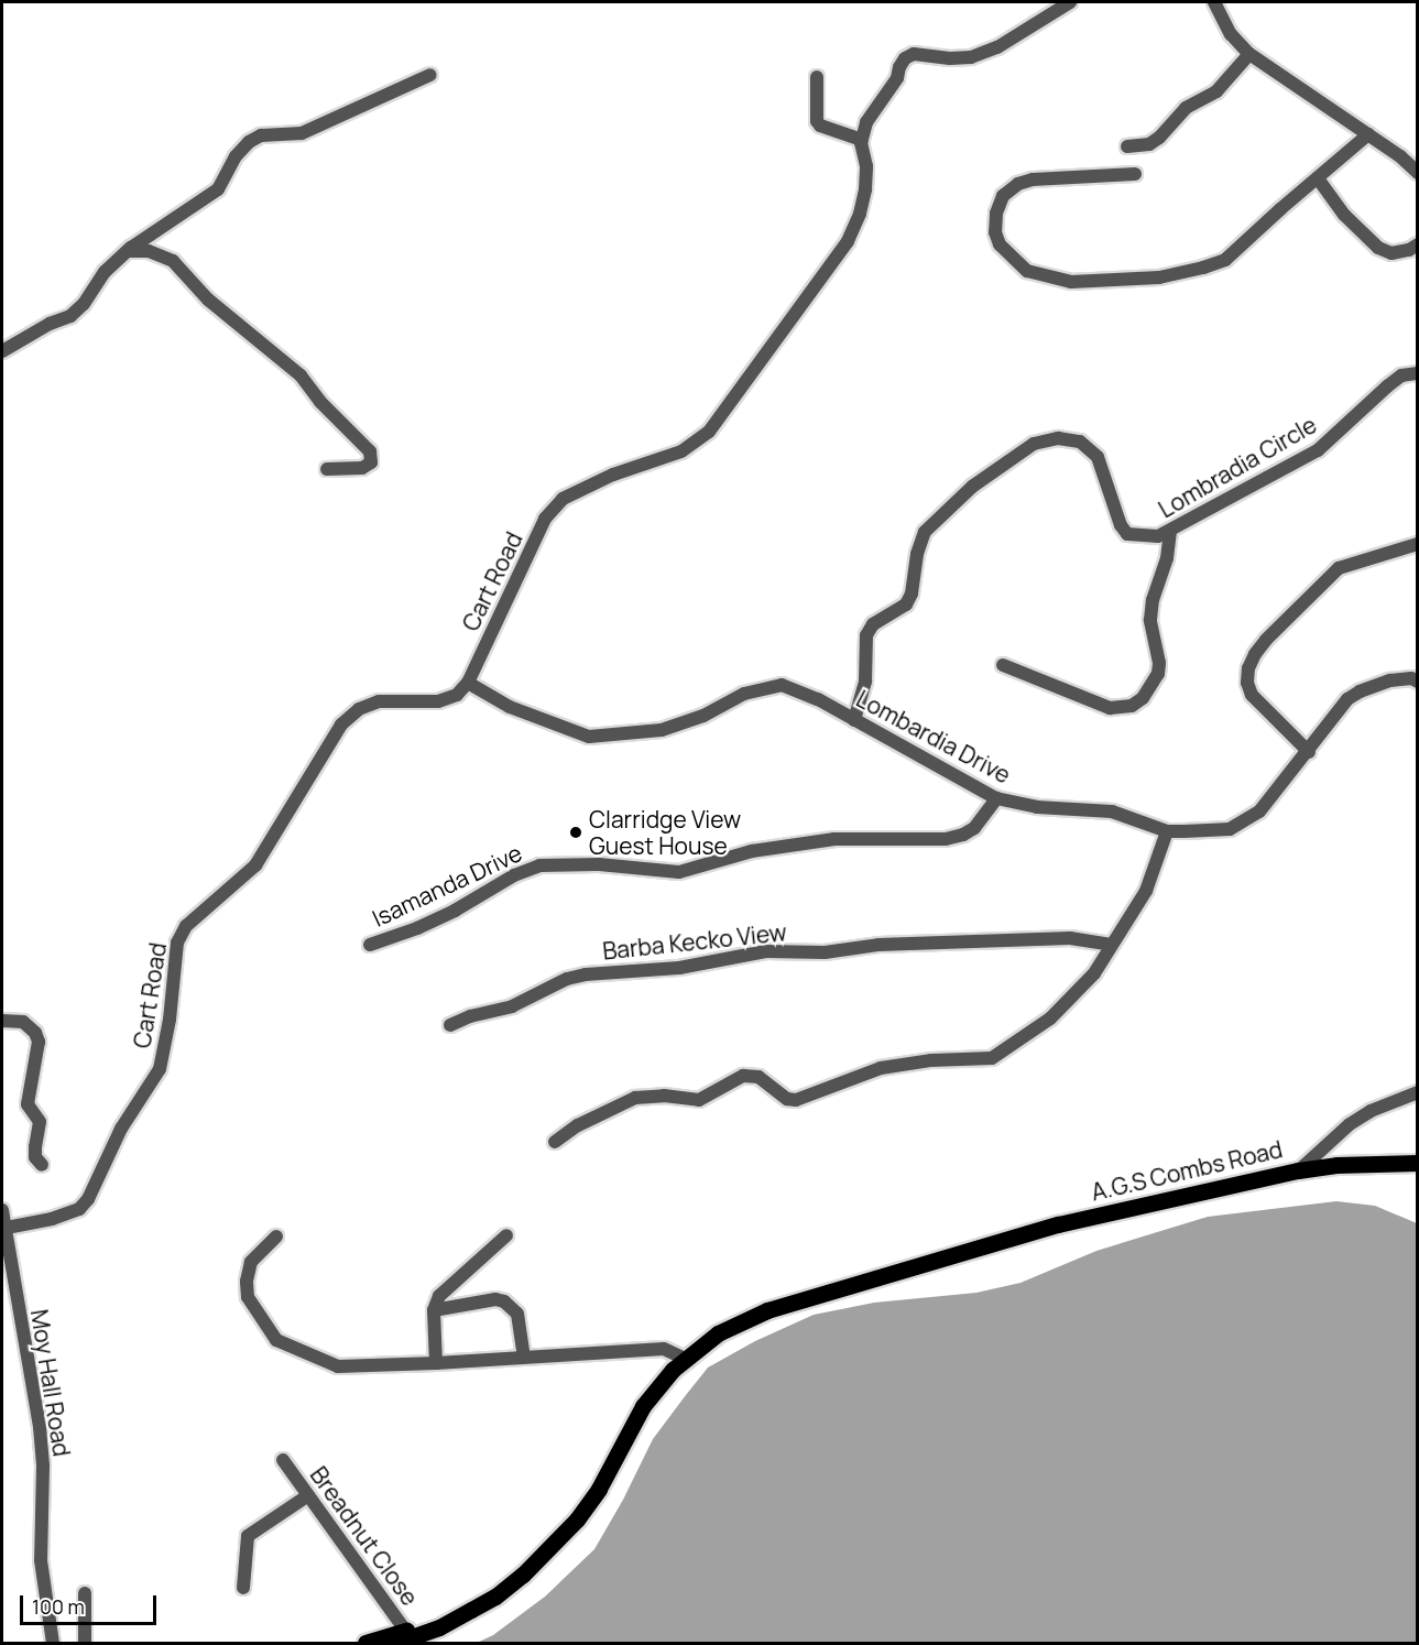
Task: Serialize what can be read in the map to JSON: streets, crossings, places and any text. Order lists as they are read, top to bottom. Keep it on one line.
{"streets":{"main road":["A.G.S Combs Road"],"street":["Lombradia Circle","Cart Road","Lombardia Drive","Isamanda Drive","Barba Kecko View","Moy Hall Road","Breadnut Close"]},"crossings":[["Lombradia Circle","Lombardia Drive"],["Cart Road","Lombardia Drive"],["Cart Road","Moy Hall Road"],["Lombardia Drive","Isamanda Drive"],["A.G.S Combs Road","Breadnut Close"]],"places":["Clarridge View Guest House"],"scale_bar":"100 m"}
